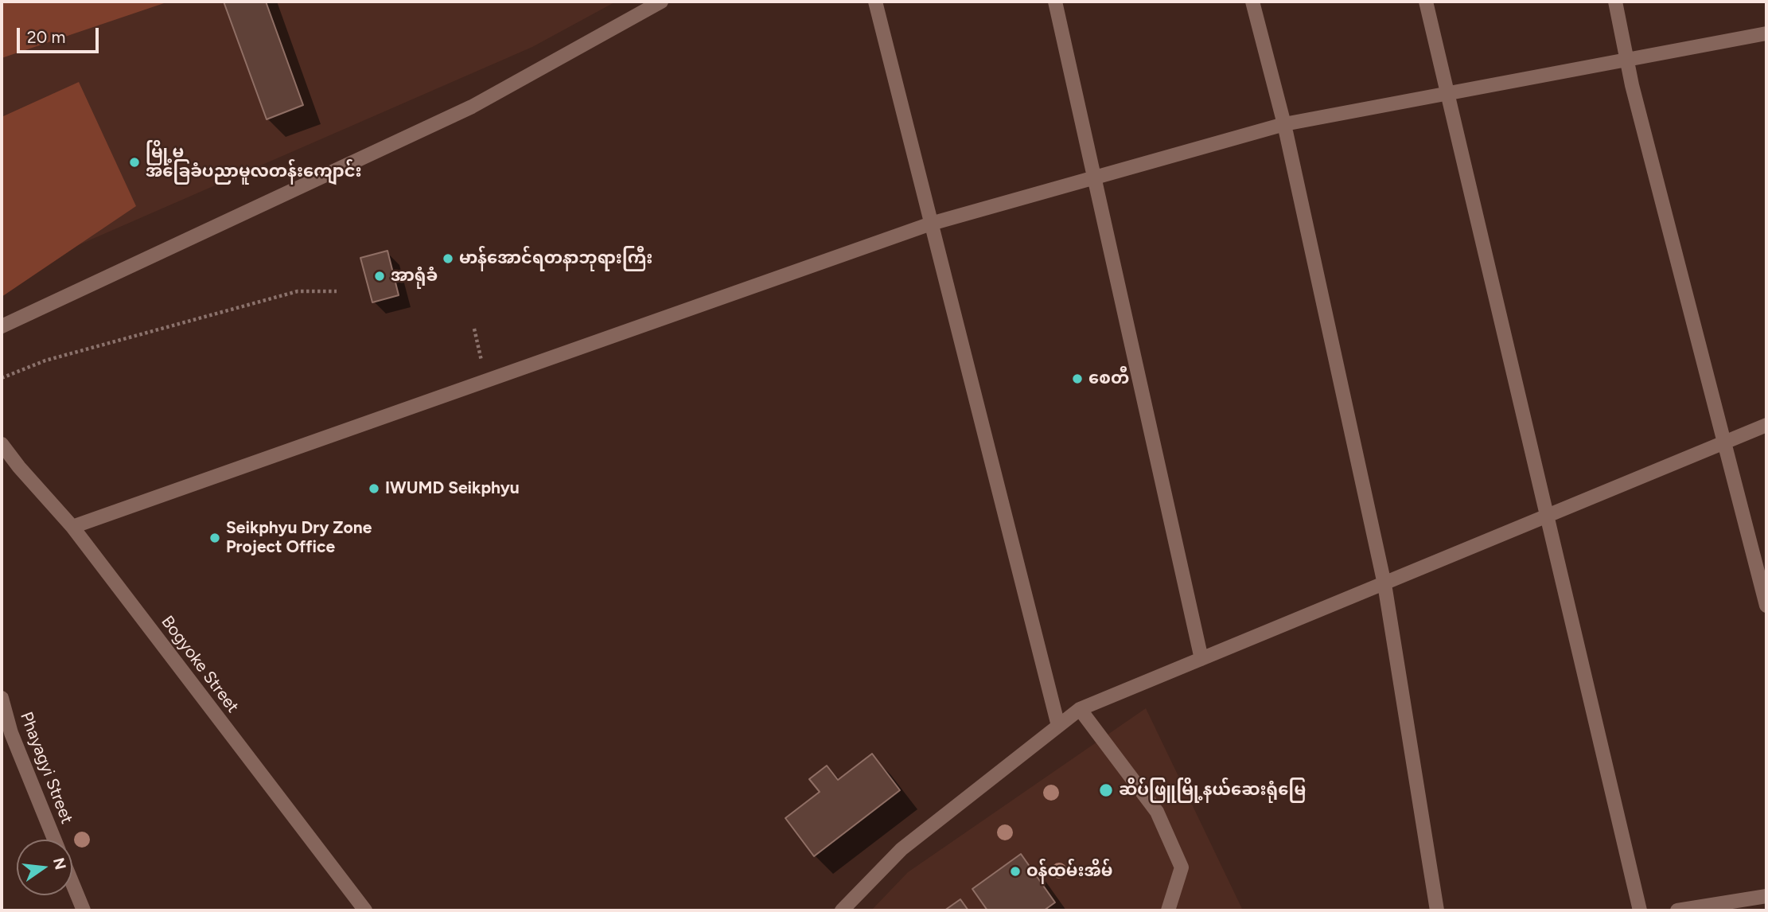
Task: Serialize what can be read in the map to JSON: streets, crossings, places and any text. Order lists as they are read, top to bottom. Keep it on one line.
{"streets":{"street":["Bogyoke Street","Phayagyi Street"]},"places":["မြို့မ အခြေခံပညာမူလတန်းကျောင်း","မာန်အောင်ရတနာဘုရားကြီး","အာရုံခံ","စေတီ","IWUMD Seikphyu","Seikphyu Dry Zone Project Office","ဆိပ်ဖြူမြို့နယ်ဆေးရုံမြေ","ဝန်ထမ်းအိမ်"],"scale_bar":"20 m","north":"right"}
